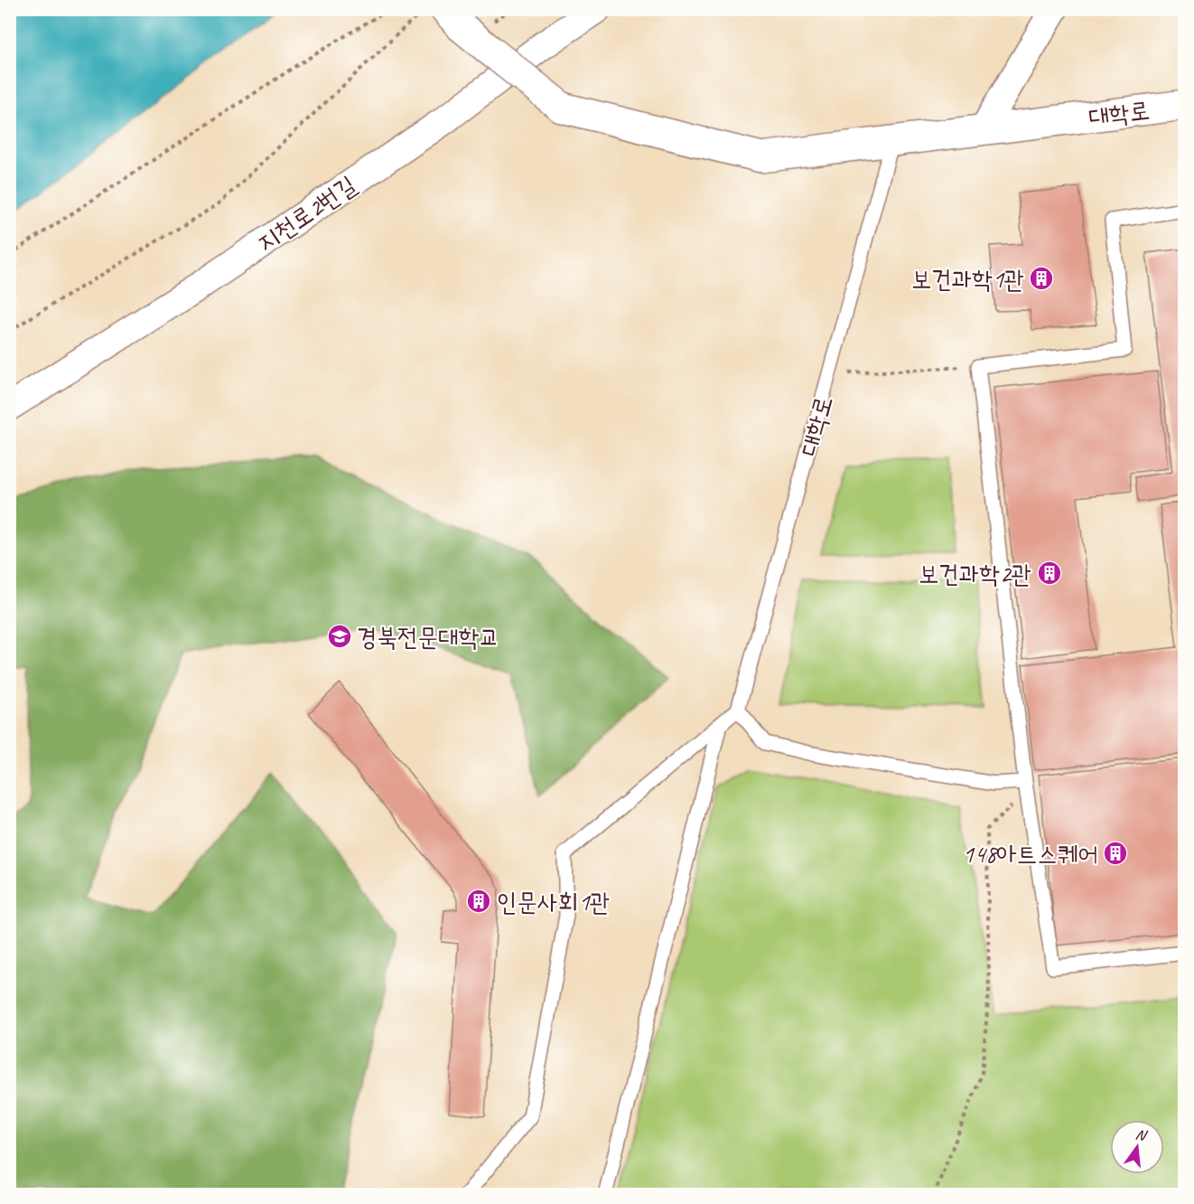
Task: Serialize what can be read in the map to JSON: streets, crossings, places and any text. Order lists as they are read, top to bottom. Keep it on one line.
{"streets":{"main road":["대학로"],"street":["지천로2번길"]},"places":{"building":["보건과학1관","보건과학2관","148아트스퀘어","인문사회1관"],"school or university":["경북전문대학교"]},"north":"top"}
